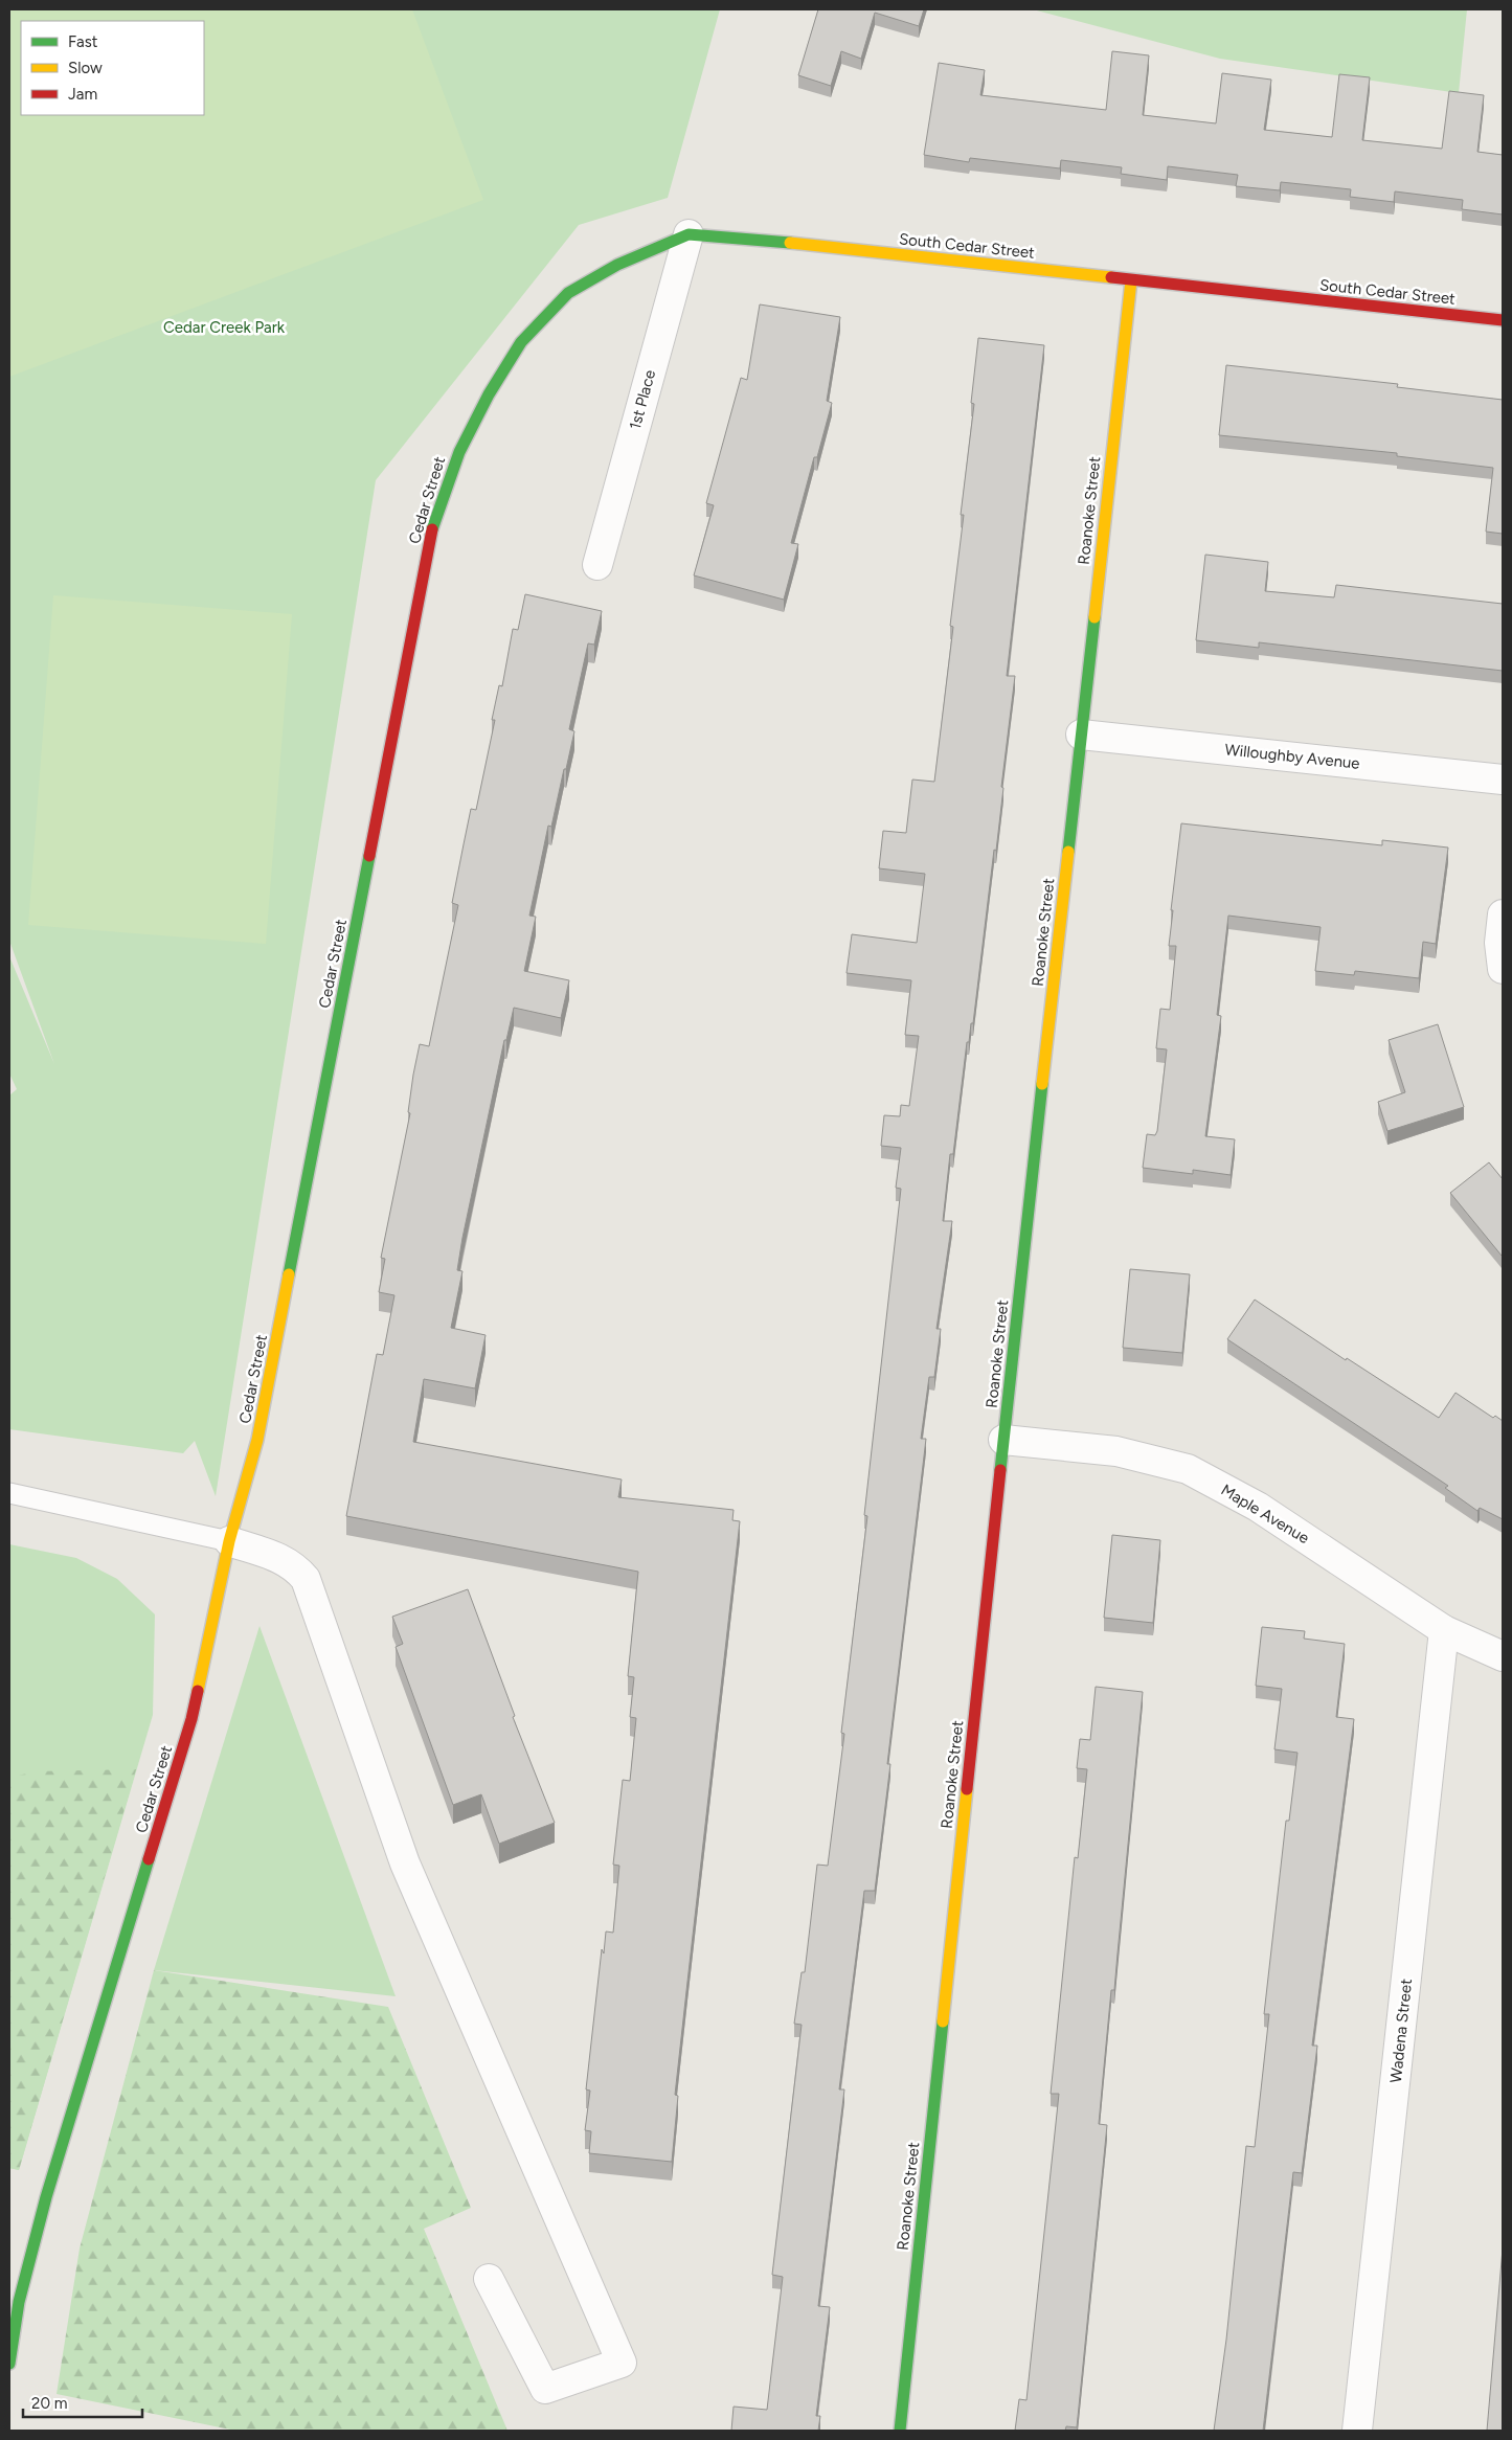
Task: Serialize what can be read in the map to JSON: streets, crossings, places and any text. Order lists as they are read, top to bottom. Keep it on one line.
{"streets":{"street":["South Cedar Street","1st Place","Cedar Street","Roanoke Street","Willoughby Avenue","Maple Avenue","Wadena Street"]},"crossings":[["South Cedar Street","1st Place"],["South Cedar Street","Cedar Street"],["South Cedar Street","Roanoke Street"],["Roanoke Street","Willoughby Avenue"],["Roanoke Street","Maple Avenue"],["Maple Avenue","Wadena Street"]],"parks":["Cedar Creek Park"],"legend":["Fast","Slow","Jam"],"scale_bar":"20 m"}
